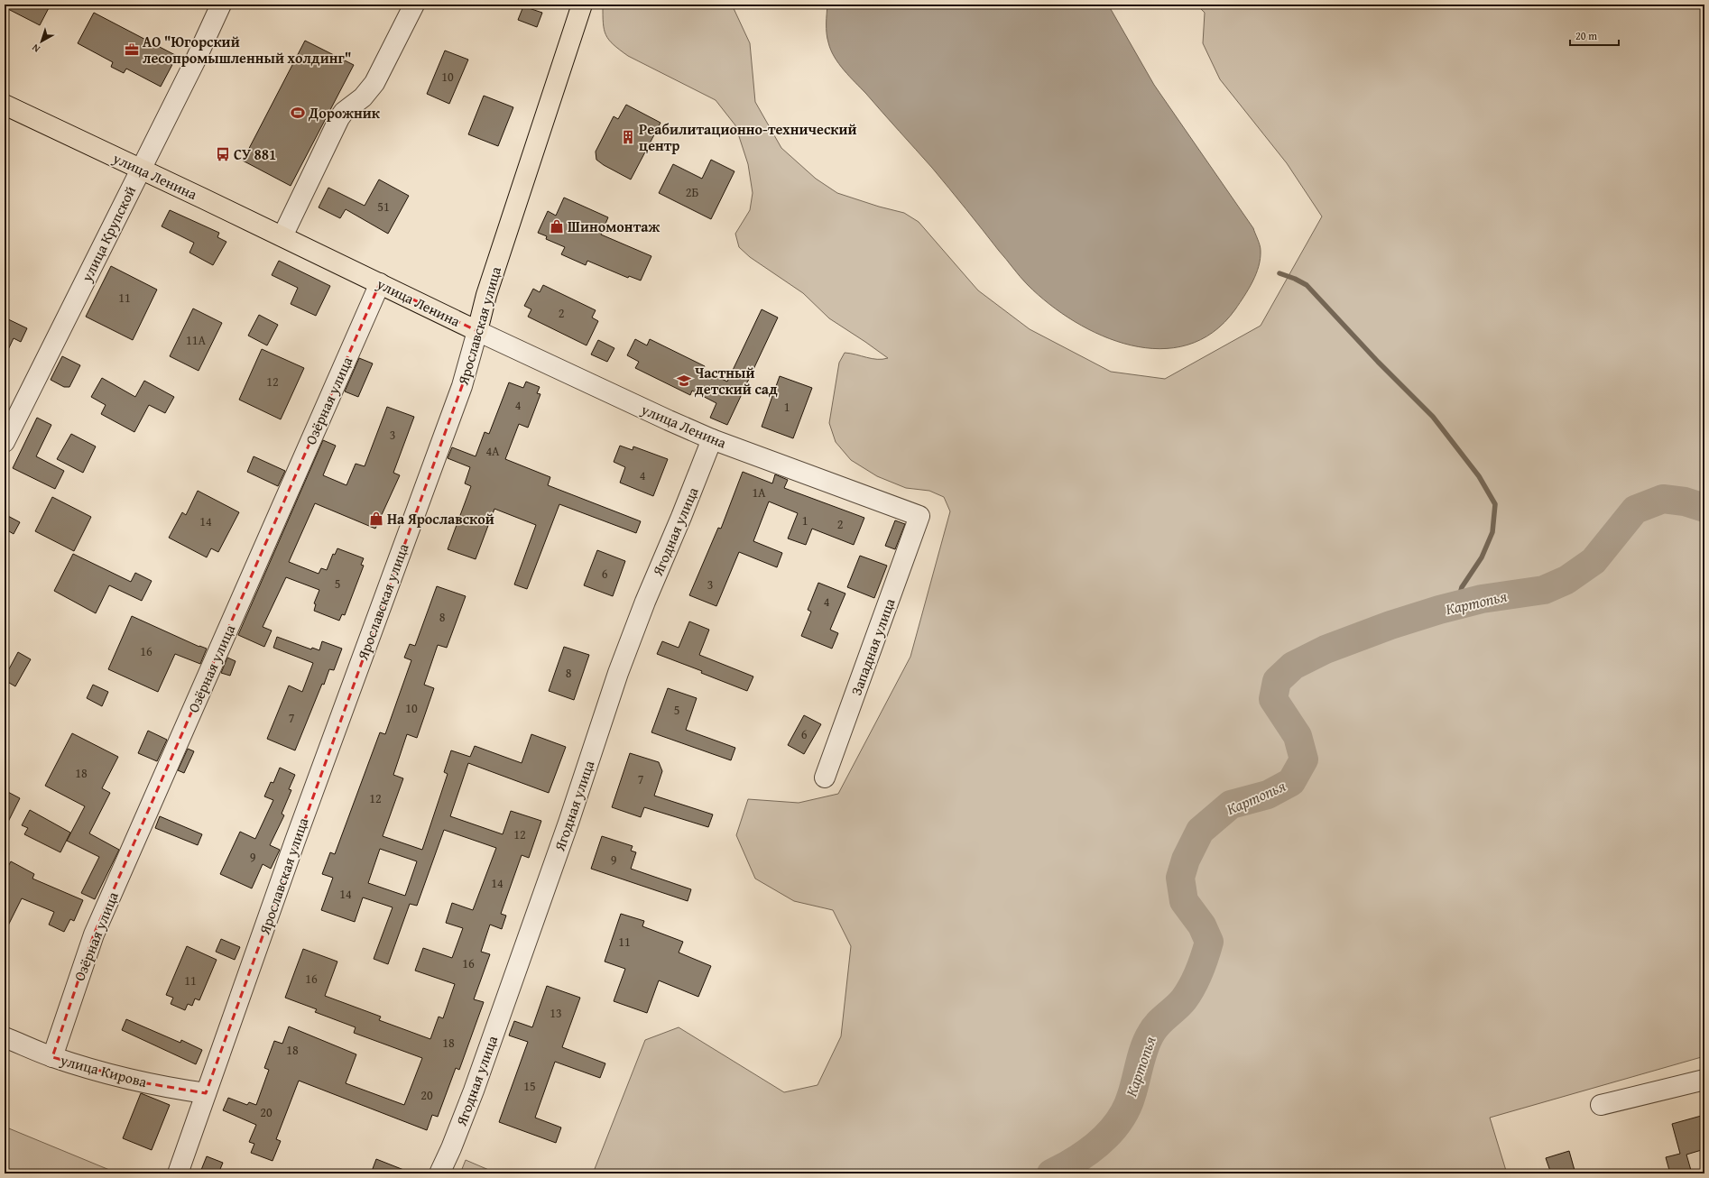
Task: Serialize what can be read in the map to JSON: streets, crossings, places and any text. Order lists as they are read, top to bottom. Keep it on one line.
{"streets":{"main road":["улица Ленина","Ярославская улица"],"street":["улица Крупской","Озёрная улица","Ягодная улица","Западная улица","улица Кирова"]},"crossings":[["улица Ленина","улица Крупской"],["улица Ленина","Ярославская улица"],["улица Ленина","Озёрная улица"],["улица Ленина","Ягодная улица"],["улица Ленина","Западная улица"],["Ярославская улица","улица Кирова"],["Озёрная улица","улица Кирова"]],"water":["Картопья"],"places":{"office":["АО \"Югорский лесопромышленный холдинг\""],"sports":["Дорожник"],"building":["Реабилитационно-технический центр"],"bus stop":["СУ 881"],"shop":["Шиномонтаж","На Ярославской"],"school or university":["Частный детский сад"]},"house_numbers":["10","2Б","51","11","2","11А","12","4","1","3","4А","4","1А","1","14","2","6","5","3","4","8","16","8","10","5","7","6","18","7","12","12","9","9","14","14","11","16","16","11","13","18","18","15","20","20"],"scale_bar":"20 m","north":"bottom left"}
